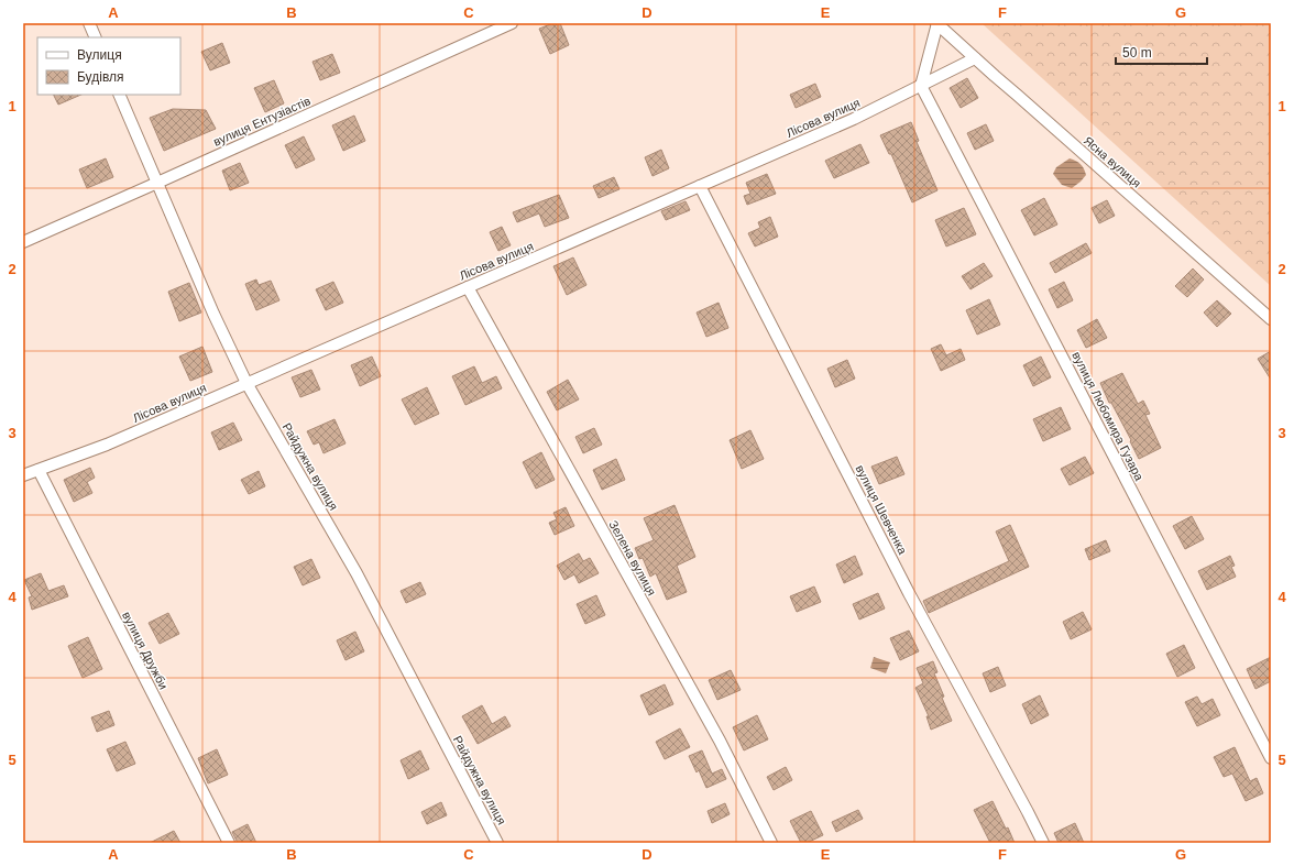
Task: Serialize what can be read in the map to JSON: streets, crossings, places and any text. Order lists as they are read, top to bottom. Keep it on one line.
{"streets":{"street":["Лісова вулиця","вулиця Ентузіастів","Ясна вулиця","вулиця Любомира Гузара","Райдужна вулиця","вулиця Шевченка","Зелена вулиця","вулиця Дружби"]},"crossings":[["Лісова вулиця","Ясна вулиця"],["Лісова вулиця","вулиця Любомира Гузара"],["Лісова вулиця","Райдужна вулиця"],["Лісова вулиця","вулиця Шевченка"],["Лісова вулиця","Зелена вулиця"],["Лісова вулиця","вулиця Дружби"],["вулиця Ентузіастів","Райдужна вулиця"]],"legend":["Вулиця","Будівля"],"scale_bar":"50 m","grid":{"columns":["A","B","C","D","E","F","G"],"rows":["1","2","3","4","5"]}}
